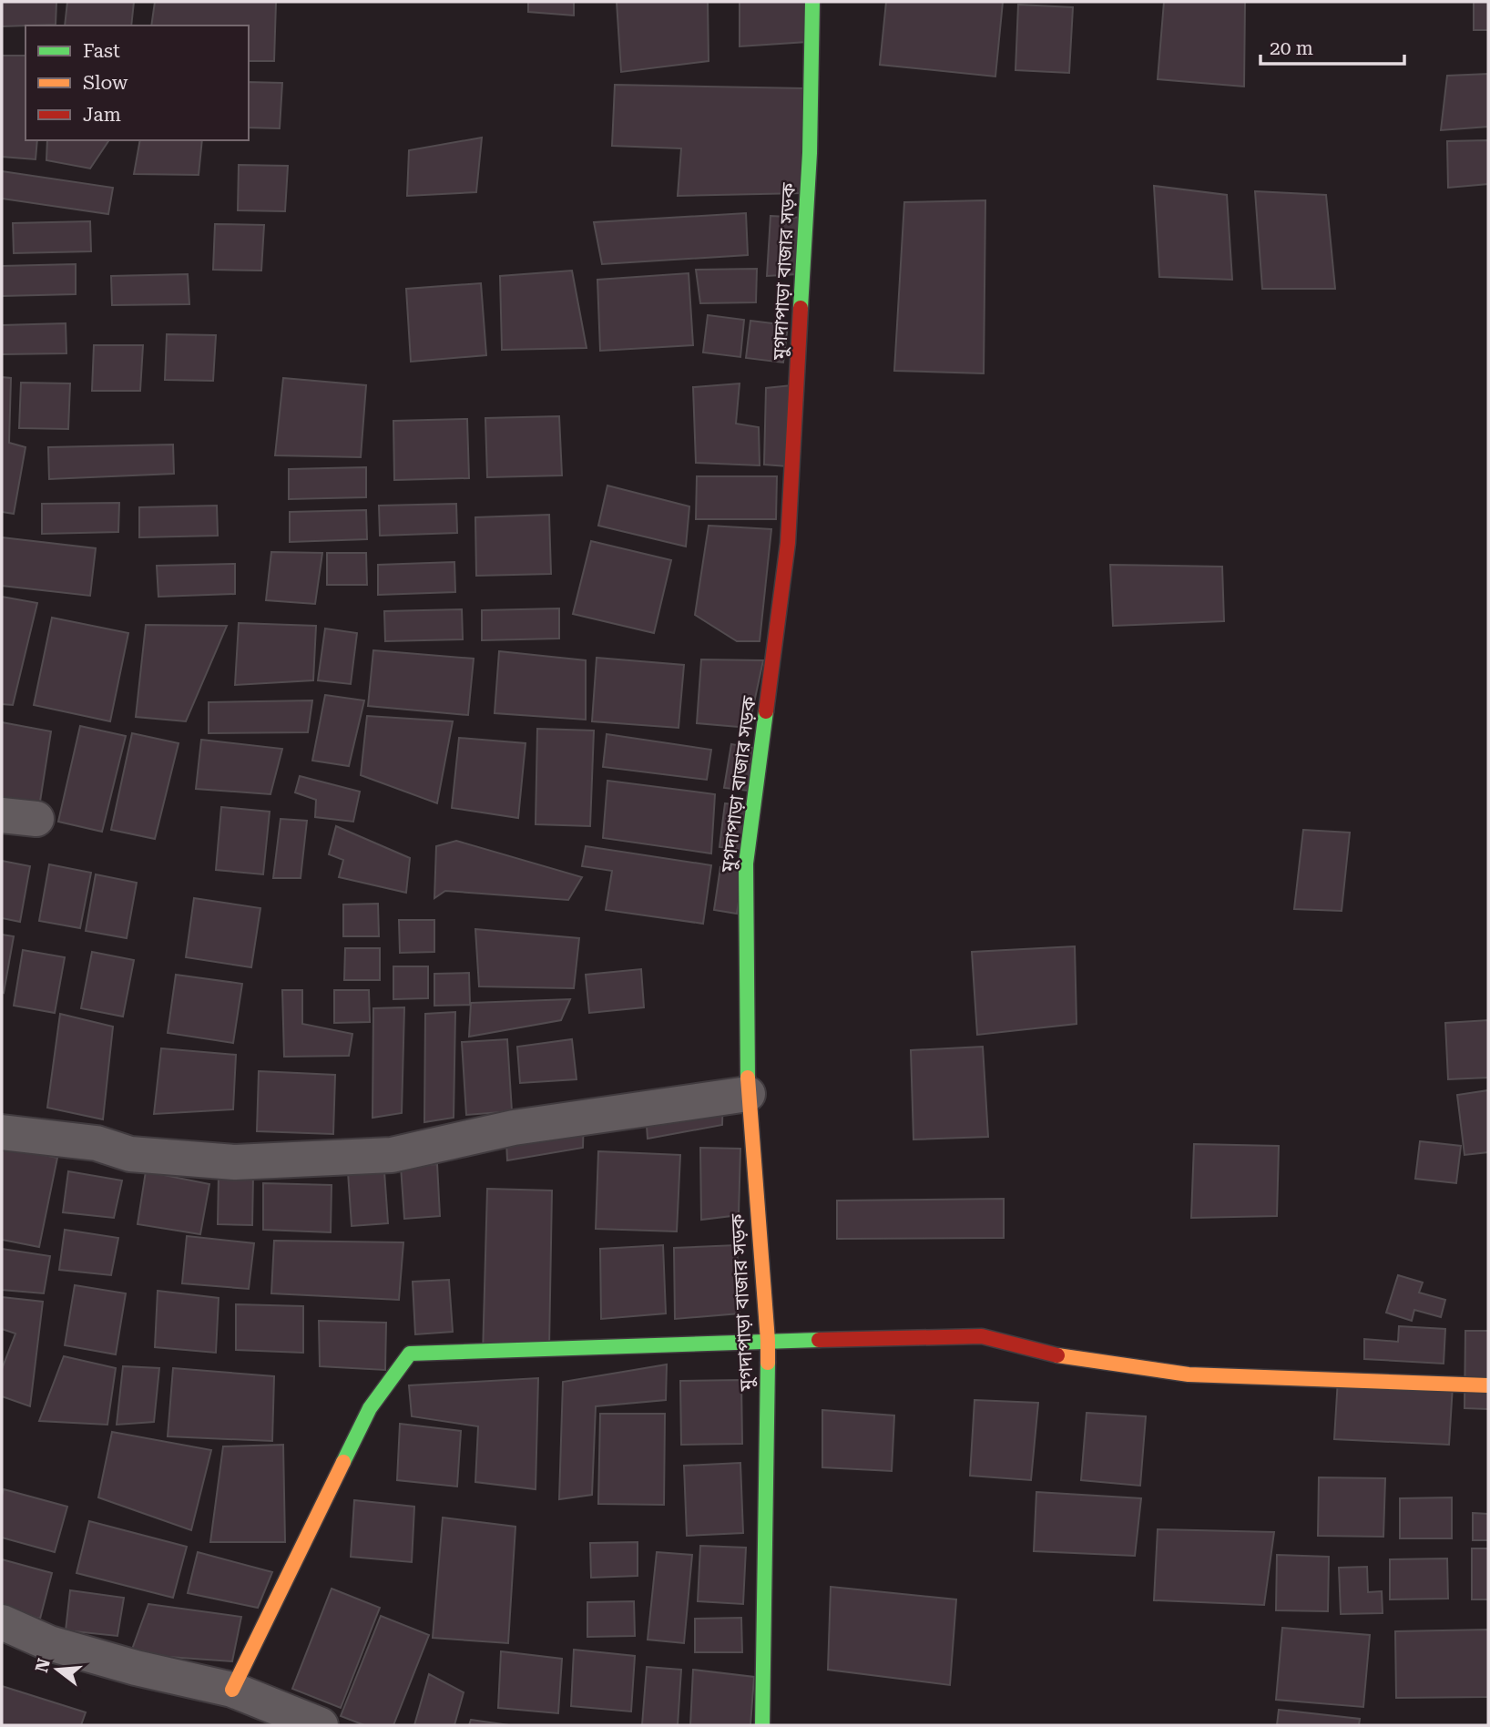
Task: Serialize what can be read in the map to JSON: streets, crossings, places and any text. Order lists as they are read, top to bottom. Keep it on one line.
{"streets":{"street":["মুগদাপাড়া বাজার সড়ক"]},"legend":["Fast","Slow","Jam"],"scale_bar":"20 m","north":"left"}
